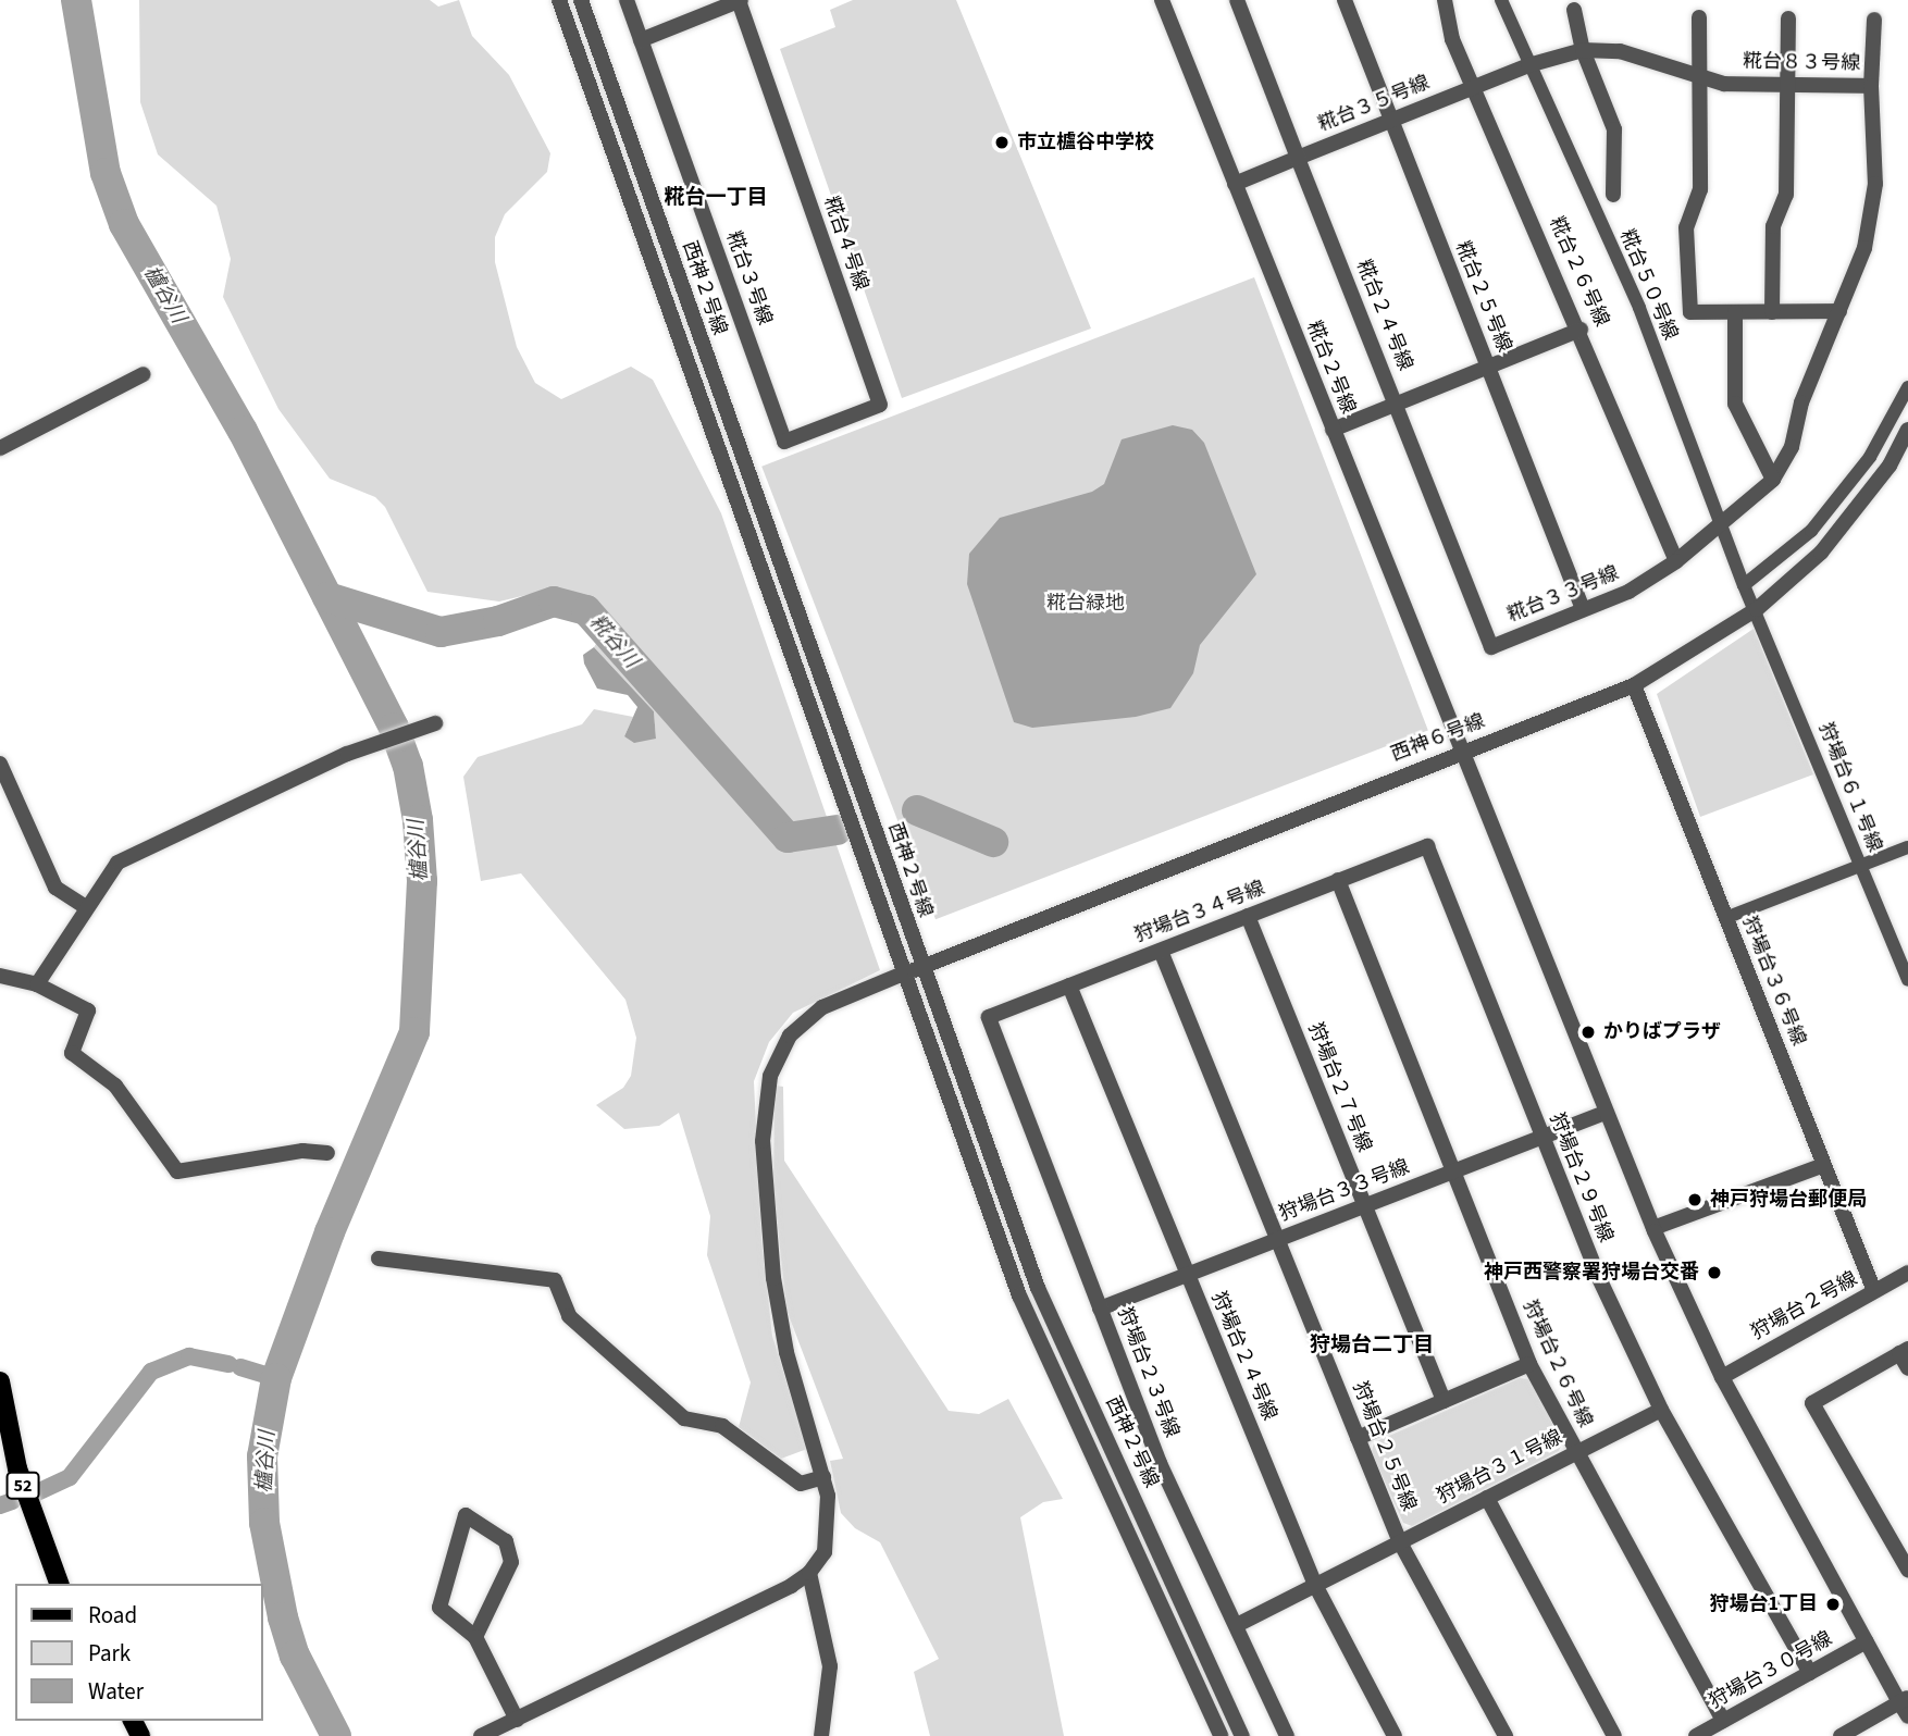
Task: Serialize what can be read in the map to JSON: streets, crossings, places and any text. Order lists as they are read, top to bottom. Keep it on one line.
{"streets":{"main road":["52"],"street":["糀台８３号線","糀台３５号線","糀台４号線","糀台２６号線","糀台３号線","糀台５０号線","西神２号線","糀台２５号線","糀台２４号線","糀台２号線","糀台３３号線","西神６号線","狩場台６１号線","狩場台３４号線","狩場台３６号線","狩場台２７号線","狩場台２９号線","狩場台３３号線","狩場台２号線","狩場台２４号線","狩場台２６号線","狩場台２３号線","狩場台２５号線","狩場台３１号線","狩場台３０号線"]},"crossings":[["糀台８３号線","糀台３５号線"],["糀台８３号線","糀台５０号線"],["糀台８３号線","糀台３３号線"],["糀台３５号線","糀台２６号線"],["糀台３５号線","糀台５０号線"],["糀台３５号線","糀台２５号線"],["糀台３５号線","糀台２４号線"],["糀台３５号線","糀台２号線"],["糀台４号線","糀台３号線"],["糀台２６号線","糀台３３号線"],["糀台５０号線","糀台３３号線"],["糀台５０号線","狩場台６１号線"],["西神２号線","西神６号線"],["糀台２５号線","糀台３３号線"],["糀台２４号線","糀台３３号線"],["糀台２号線","西神６号線"],["糀台２号線","狩場台３３号線"],["糀台２号線","狩場台２号線"],["糀台２号線","狩場台３０号線"],["西神６号線","狩場台６１号線"],["西神６号線","狩場台３６号線"],["狩場台３４号線","狩場台２７号線"],["狩場台３４号線","狩場台２９号線"],["狩場台３４号線","狩場台２４号線"],["狩場台３４号線","狩場台２６号線"],["狩場台３４号線","狩場台２３号線"],["狩場台３４号線","狩場台２５号線"],["狩場台３６号線","狩場台２号線"],["狩場台２７号線","狩場台３３号線"],["狩場台２９号線","狩場台３３号線"],["狩場台２９号線","狩場台３１号線"],["狩場台２９号線","狩場台３０号線"],["狩場台３３号線","狩場台２４号線"],["狩場台３３号線","狩場台２６号線"],["狩場台３３号線","狩場台２３号線"],["狩場台３３号線","狩場台２５号線"],["狩場台２４号線","狩場台３１号線"],["狩場台２６号線","狩場台３１号線"],["狩場台２６号線","狩場台３０号線"],["狩場台２３号線","狩場台３１号線"],["狩場台２５号線","狩場台３１号線"]],"districts":["糀台一丁目","狩場台二丁目"],"water":["櫨谷川","糀谷川"],"parks":["糀台緑地"],"places":["市立櫨谷中学校","かりばプラザ","神戸狩場台郵便局","神戸西警察署狩場台交番","狩場台1丁目"],"legend":["Road","Park","Water"]}
